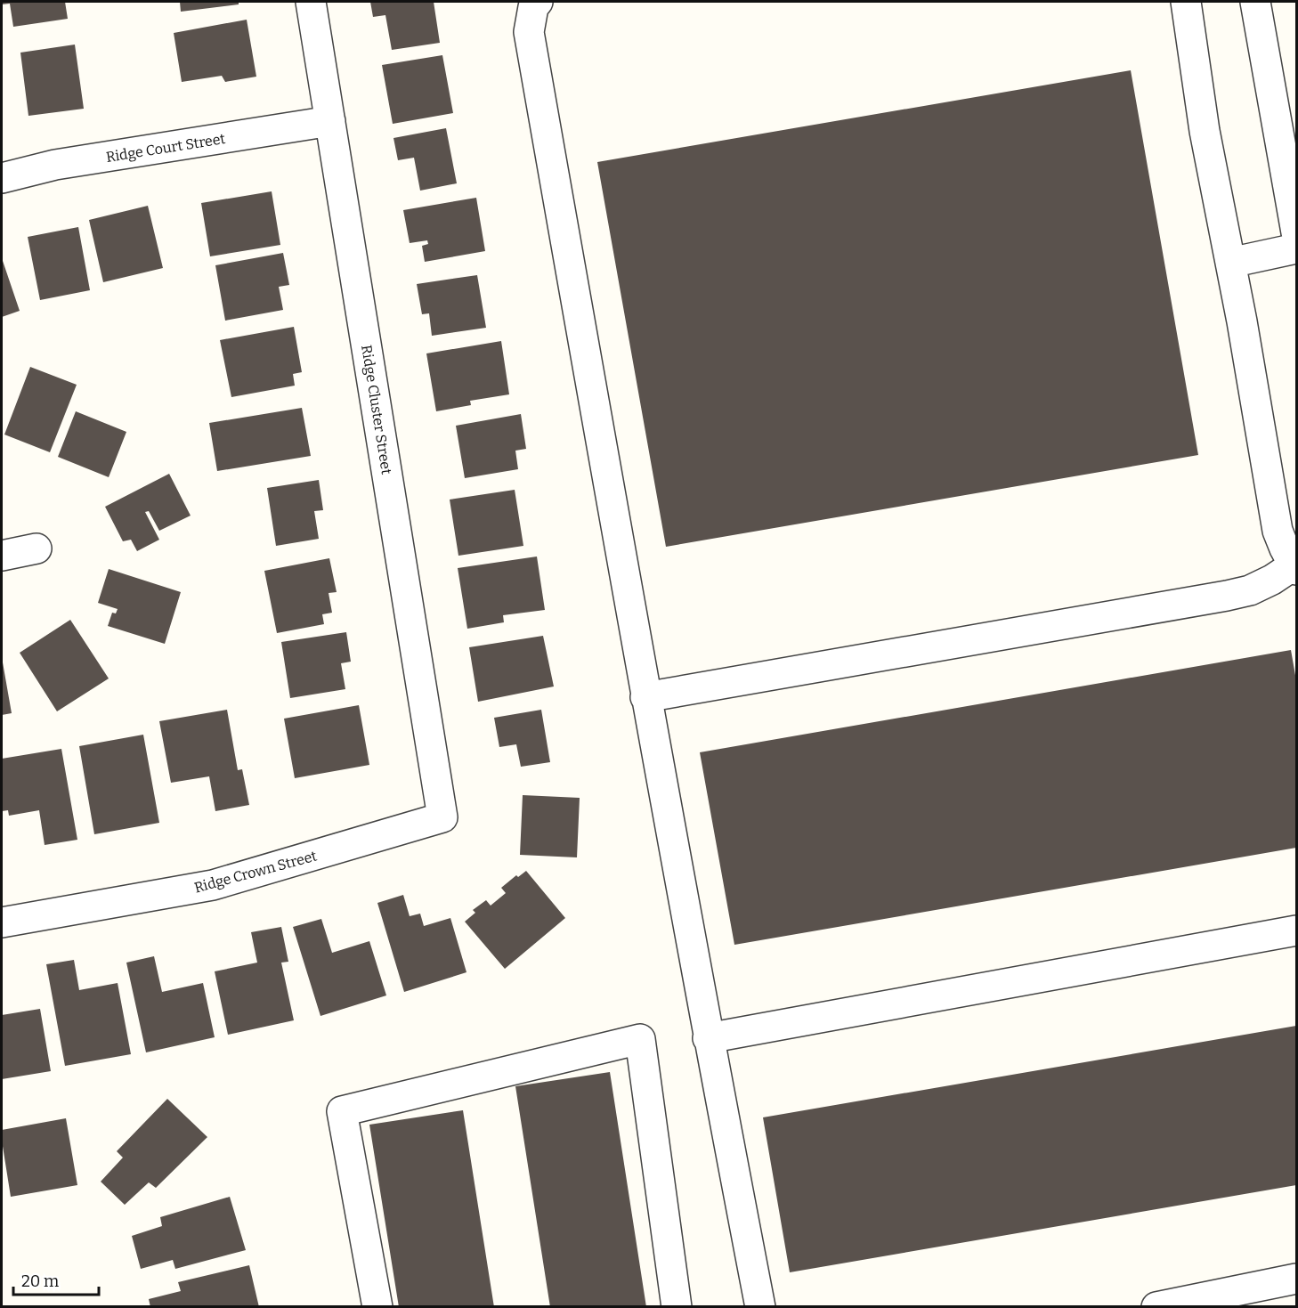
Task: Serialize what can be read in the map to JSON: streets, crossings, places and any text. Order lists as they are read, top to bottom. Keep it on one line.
{"streets":{"street":["Ridge Court Street","Ridge Cluster Street","Ridge Crown Street"]},"crossings":[["Ridge Court Street","Ridge Cluster Street"],["Ridge Cluster Street","Ridge Crown Street"]],"scale_bar":"20 m"}
